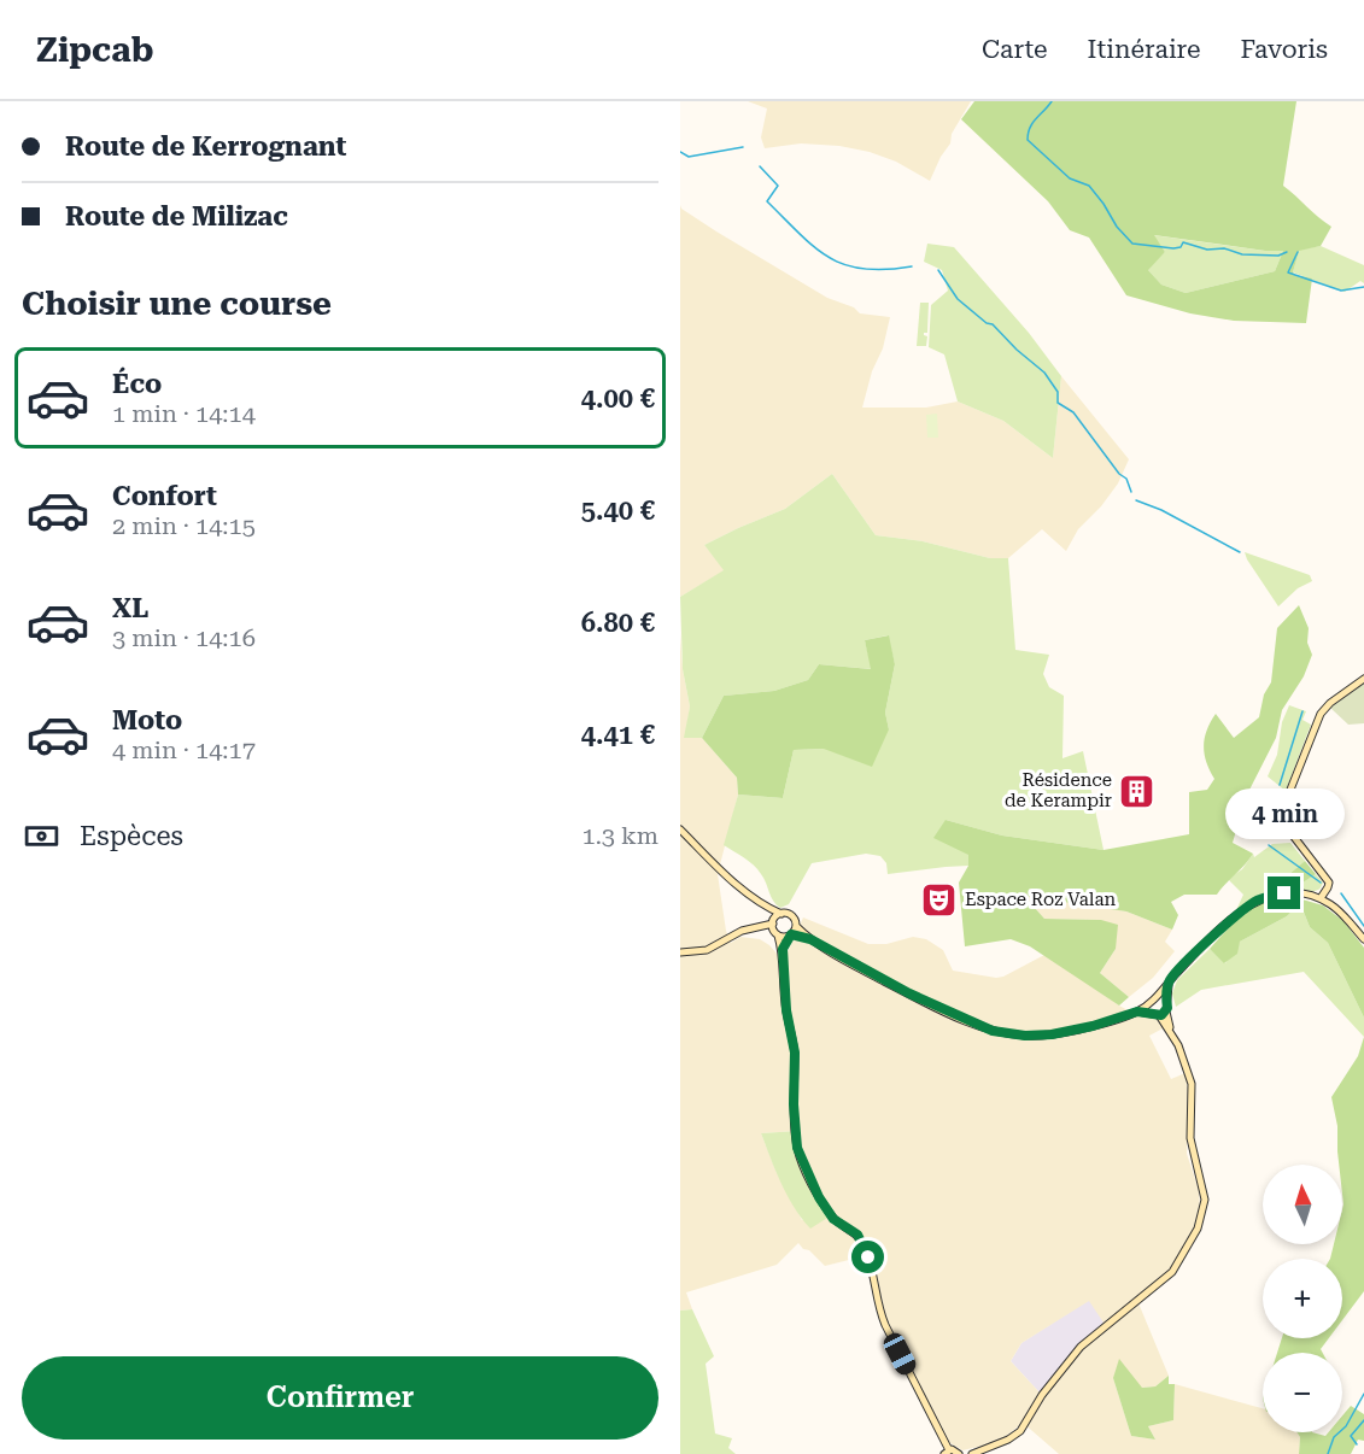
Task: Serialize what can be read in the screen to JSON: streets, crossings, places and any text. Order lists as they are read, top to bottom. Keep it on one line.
{"places":{"building":["Résidence de Kerampir"],"theatre":["Espace Roz Valan"]},"north":"top","page":{"header":"Zipcab","nav":["Carte","Itinéraire","Favoris"],"banner":["Route de Kerrognant","Route de Milizac"],"heading":"Choisir une course","list":[{"name":"Éco","note":"1 min · 14:14","value":"4.00 €"},{"name":"Confort","note":"2 min · 14:15","value":"5.40 €"},{"name":"XL","note":"3 min · 14:16","value":"6.80 €"},{"name":"Moto","note":"4 min · 14:17","value":"4.41 €"}],"bubble":"4 min","pay":["Espèces","1.3 km"],"map_buttons":["+","−"],"buttons":"Confirmer"}}
